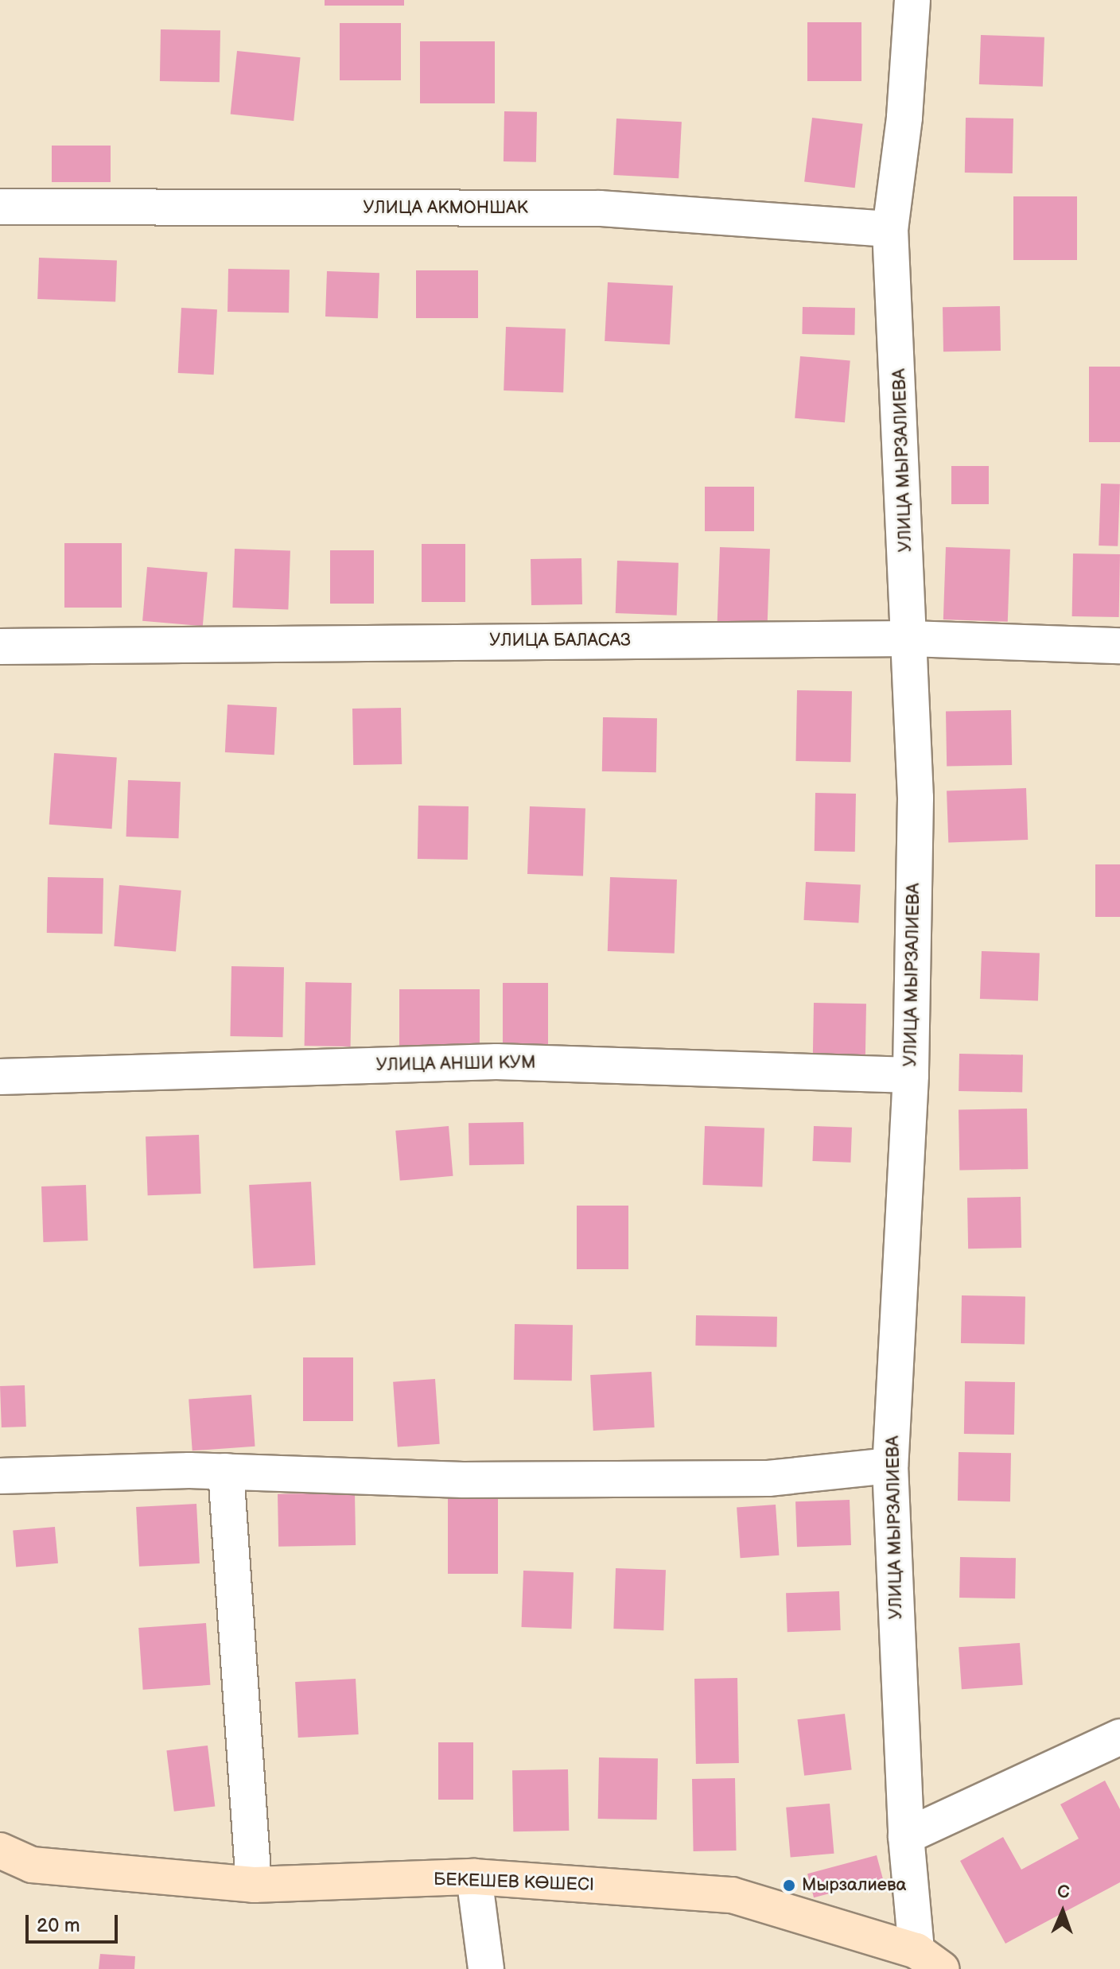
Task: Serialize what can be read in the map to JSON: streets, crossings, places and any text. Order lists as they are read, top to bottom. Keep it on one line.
{"streets":{"main road":["БЕКЕШЕВ КӨШЕСІ"],"street":["УЛИЦА АКМОНШАК","УЛИЦА МЫРЗАЛИЕВА","УЛИЦА БАЛАСАЗ","УЛИЦА АНШИ КУМ"]},"crossings":[["УЛИЦА АКМОНШАК","УЛИЦА МЫРЗАЛИЕВА"],["УЛИЦА МЫРЗАЛИЕВА","УЛИЦА БАЛАСАЗ"],["УЛИЦА МЫРЗАЛИЕВА","УЛИЦА АНШИ КУМ"],["УЛИЦА МЫРЗАЛИЕВА","БЕКЕШЕВ КӨШЕСІ"]],"places":["Мырзалиева"],"scale_bar":"20 m","north":"top"}
